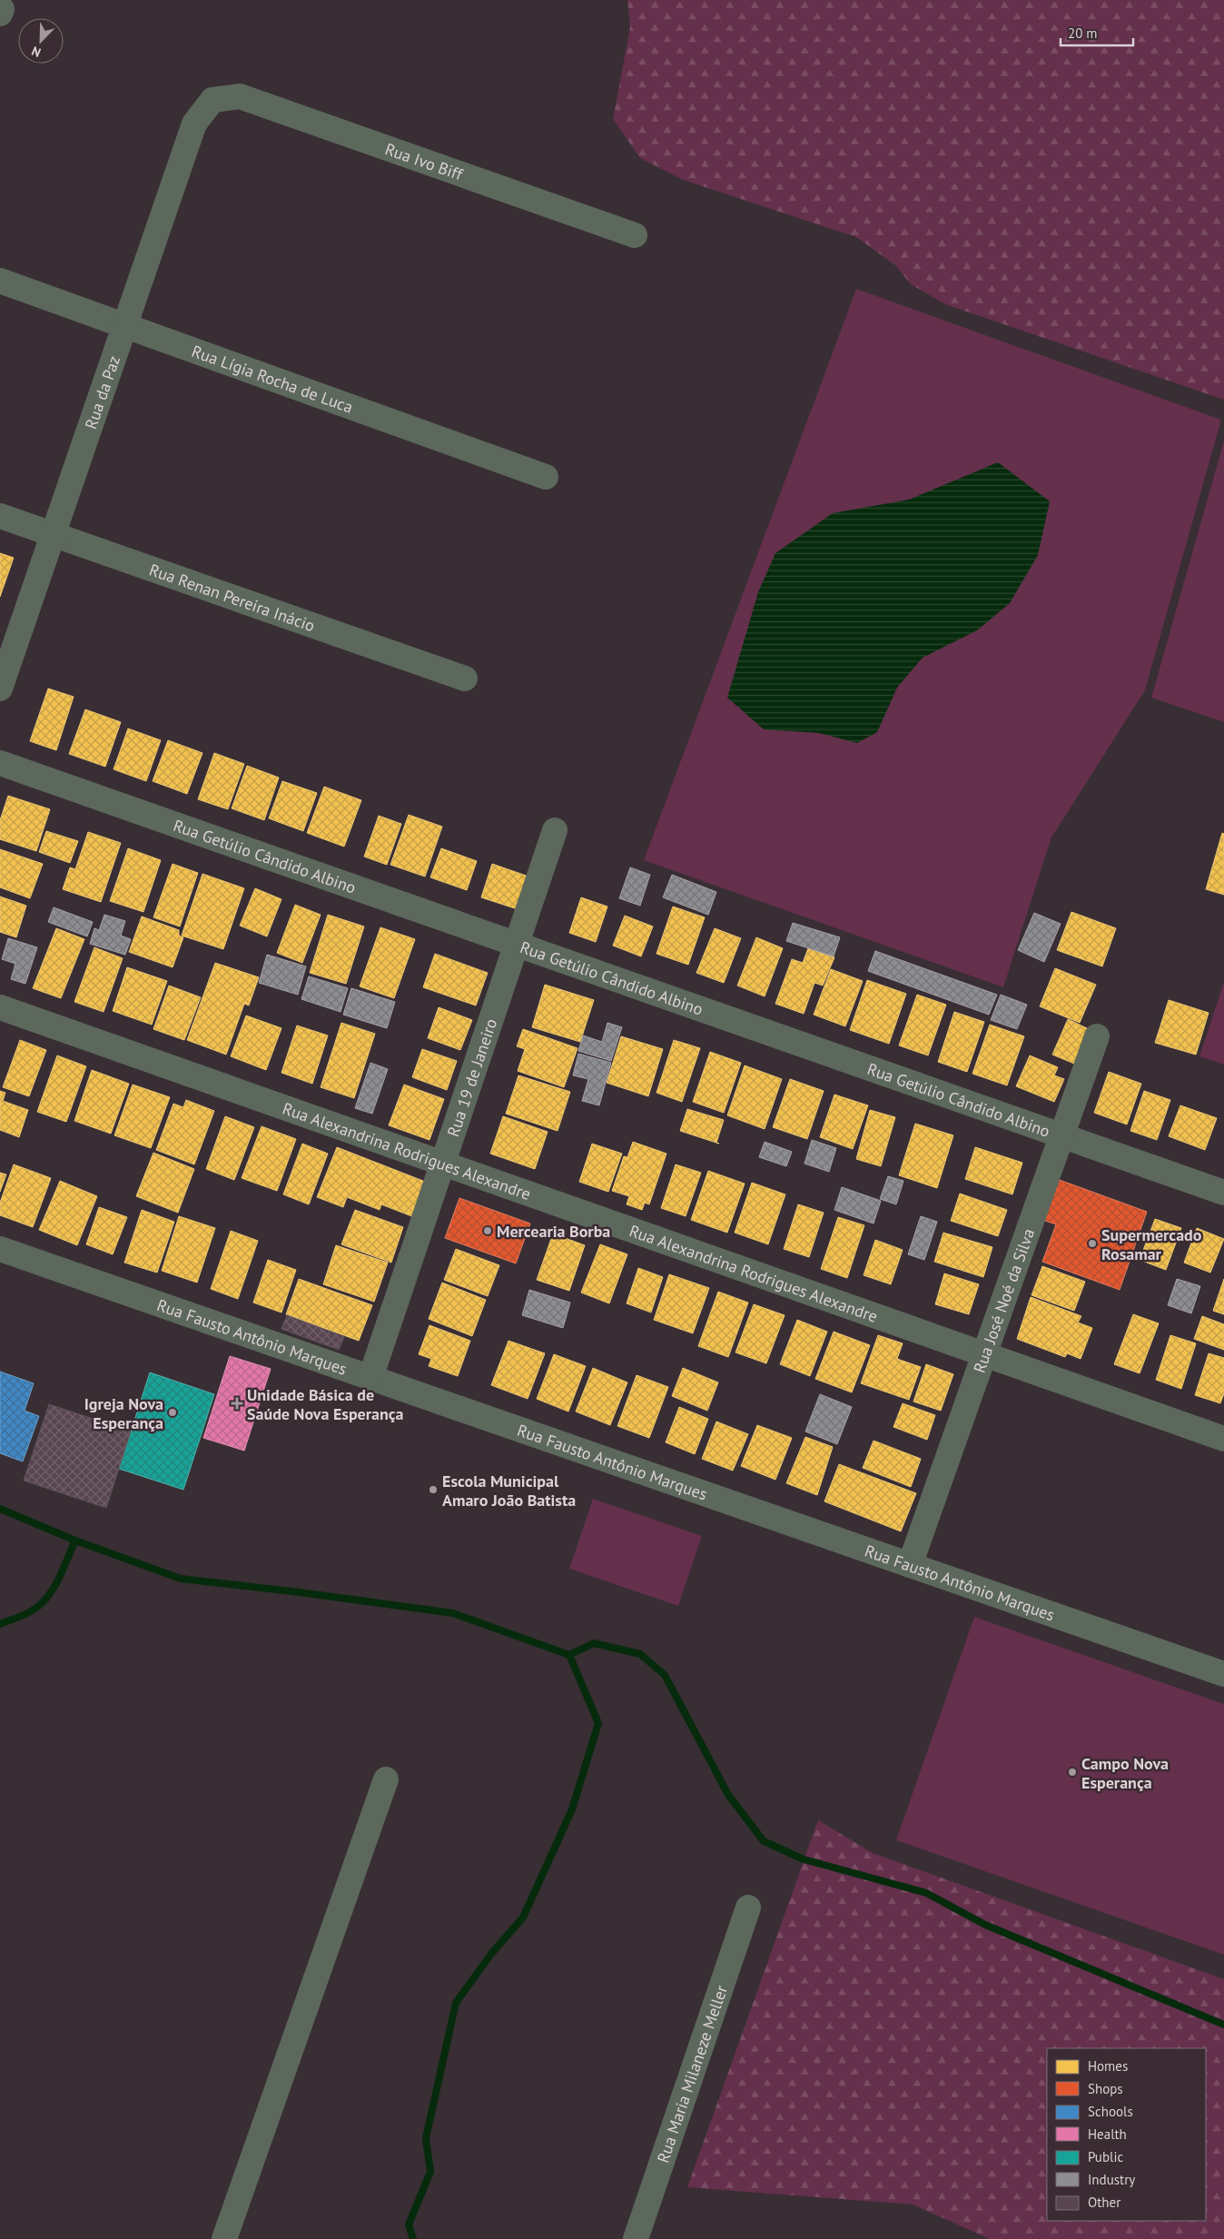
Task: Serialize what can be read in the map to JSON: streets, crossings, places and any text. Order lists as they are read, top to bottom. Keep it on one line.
{"streets":{"street":["Rua Ivo Biff","Rua Lígia Rocha de Luca","Rua da Paz","Rua Renan Pereira Inácio","Rua Getúlio Cândido Albino","Rua 19 de Janeiro","Rua Alexandrina Rodrigues Alexandre","Rua José Noé da Silva","Rua Fausto Antônio Marques","Rua Maria Milaneze Meller"]},"crossings":[["Rua Ivo Biff","Rua da Paz"],["Rua Lígia Rocha de Luca","Rua da Paz"],["Rua da Paz","Rua Renan Pereira Inácio"],["Rua Getúlio Cândido Albino","Rua 19 de Janeiro"],["Rua Getúlio Cândido Albino","Rua José Noé da Silva"],["Rua 19 de Janeiro","Rua Alexandrina Rodrigues Alexandre"],["Rua 19 de Janeiro","Rua Fausto Antônio Marques"],["Rua Alexandrina Rodrigues Alexandre","Rua José Noé da Silva"],["Rua José Noé da Silva","Rua Fausto Antônio Marques"]],"places":{"other":["Mercearia Borba","Supermercado Rosamar","Igreja Nova Esperança","Escola Municipal Amaro João Batista","Campo Nova Esperança"],"health":["Unidade Básica de Saúde Nova Esperança"]},"legend":["Homes","Shops","Schools","Health","Public","Industry","Other"],"scale_bar":"20 m","north":"bottom left"}
